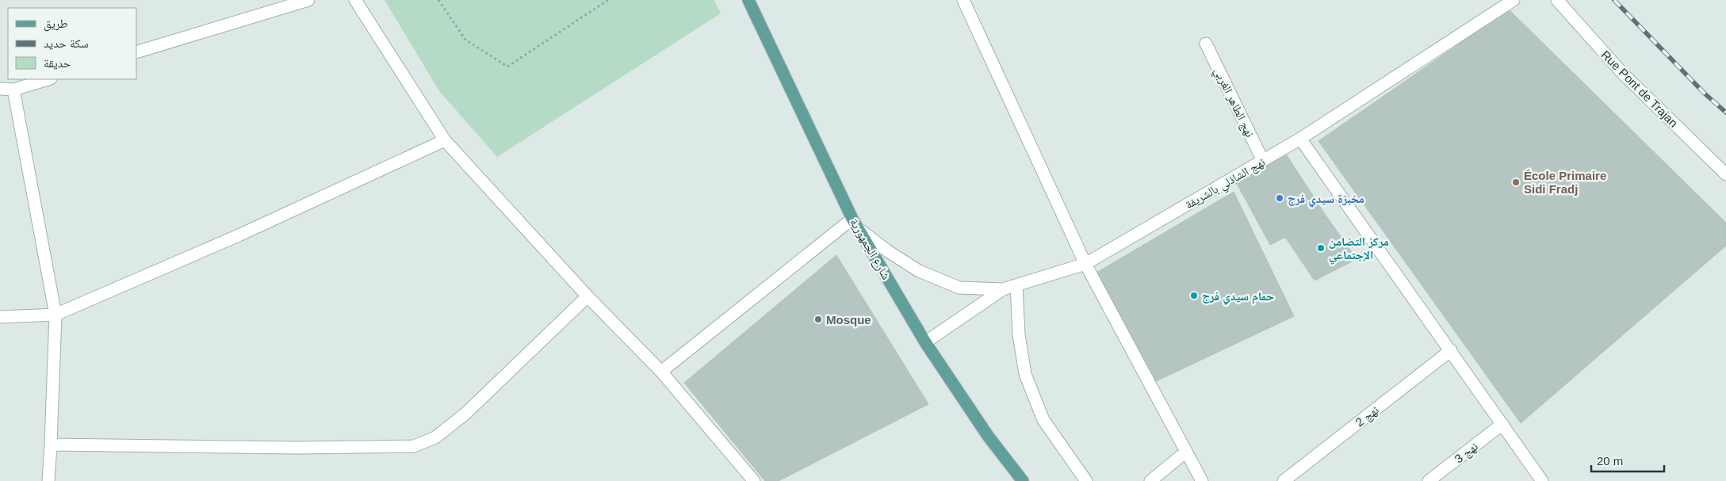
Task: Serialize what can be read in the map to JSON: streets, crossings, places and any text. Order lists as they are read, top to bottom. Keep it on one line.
{"streets":{"main road":["شارع الجمهورية"],"street":["Rue Pont de Trajan","نهج الطاهر الغربي","نهج الشاذلي بالشريفة","نهج 2","نهج 3"]},"crossings":[["نهج الطاهر الغربي","نهج الشاذلي بالشريفة"],["نهج الشاذلي بالشريفة","شارع الجمهورية"]],"places":["École Primaire Sidi Fradj","مخبزة سيدي فرج","مركز التضامن الإجتماعي","حمام سيدي فرج","Mosque"],"legend":["طريق","سكة حديد","حديقة"],"scale_bar":"20 m"}
